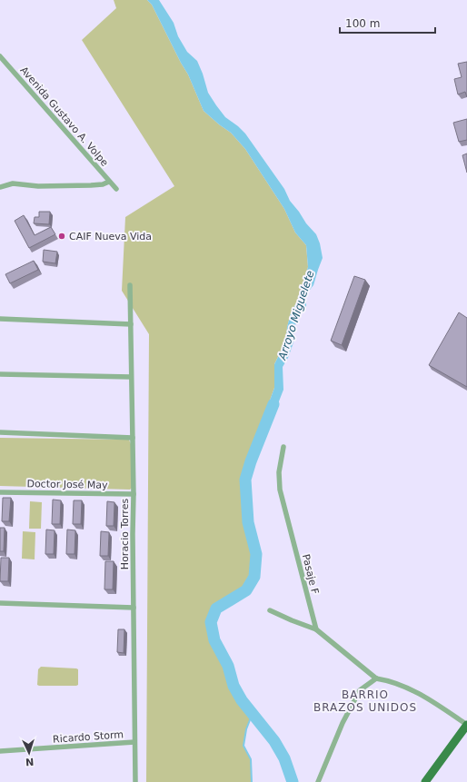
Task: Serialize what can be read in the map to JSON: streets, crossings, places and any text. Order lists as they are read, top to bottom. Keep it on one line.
{"streets":{"street":["Avenida Gustavo A. Volpe","Doctor José May","Horacio Torres","Pasaje F","Ricardo Storm"]},"crossings":[["Doctor José May","Horacio Torres"],["Horacio Torres","Ricardo Storm"]],"districts":["BARRIO BRAZOS UNIDOS"],"water":["Arroyo Miguelete"],"places":["CAIF Nueva Vida"],"scale_bar":"100 m","north":"bottom"}
